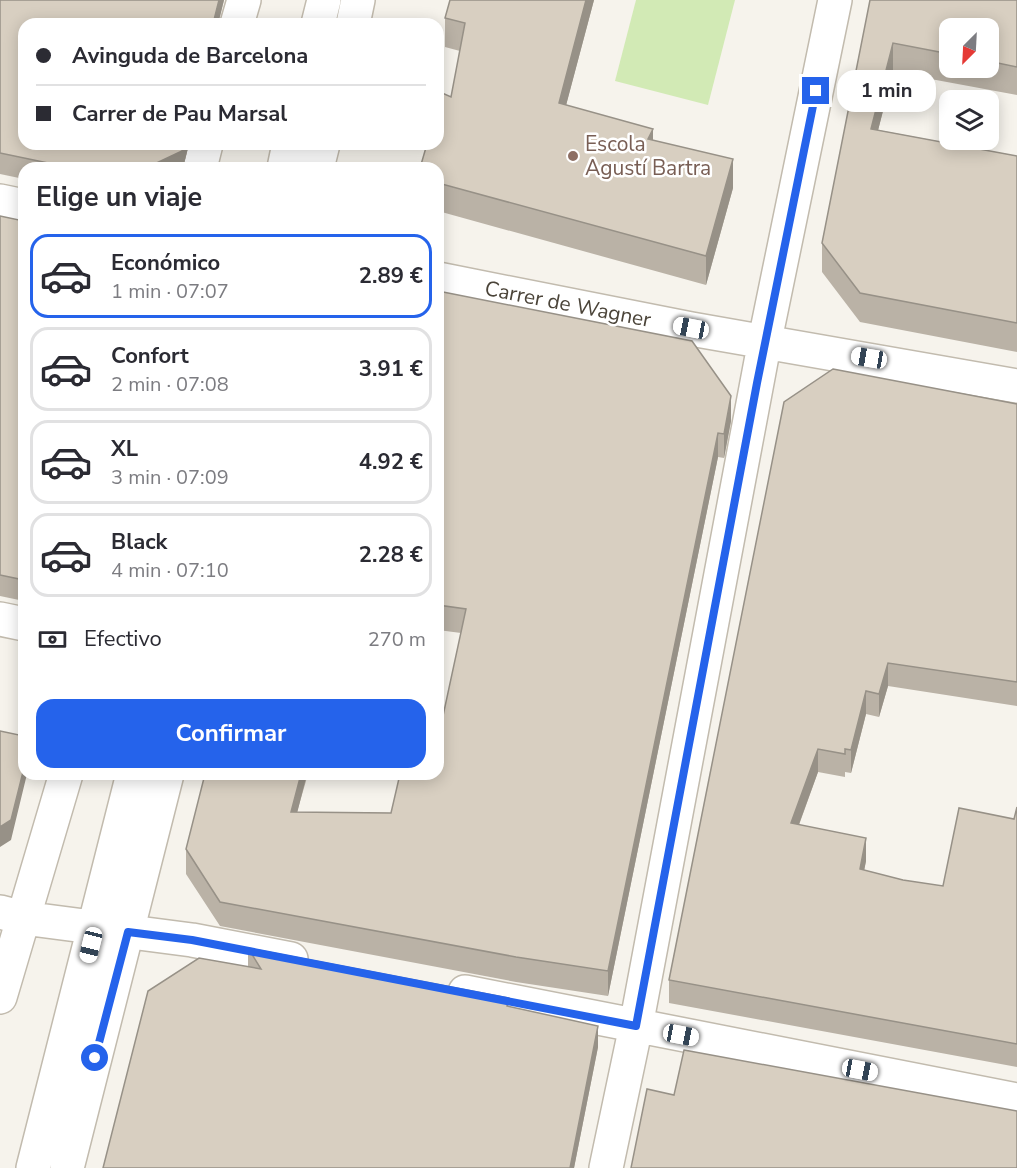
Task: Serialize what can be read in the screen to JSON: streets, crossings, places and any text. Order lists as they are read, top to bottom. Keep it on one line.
{"streets":{"street":["Carrer de Wagner"]},"places":["Escola Agustí Bartra"],"north":"bottom left","page":{"banner":["Avinguda de Barcelona","Carrer de Pau Marsal"],"bubble":"1 min","heading":"Elige un viaje","list":[{"name":"Económico","note":"1 min · 07:07","value":"2.89 €"},{"name":"Confort","note":"2 min · 07:08","value":"3.91 €"},{"name":"XL","note":"3 min · 07:09","value":"4.92 €"},{"name":"Black","note":"4 min · 07:10","value":"2.28 €"}],"pay":["Efectivo","270 m"],"buttons":"Confirmar"}}
